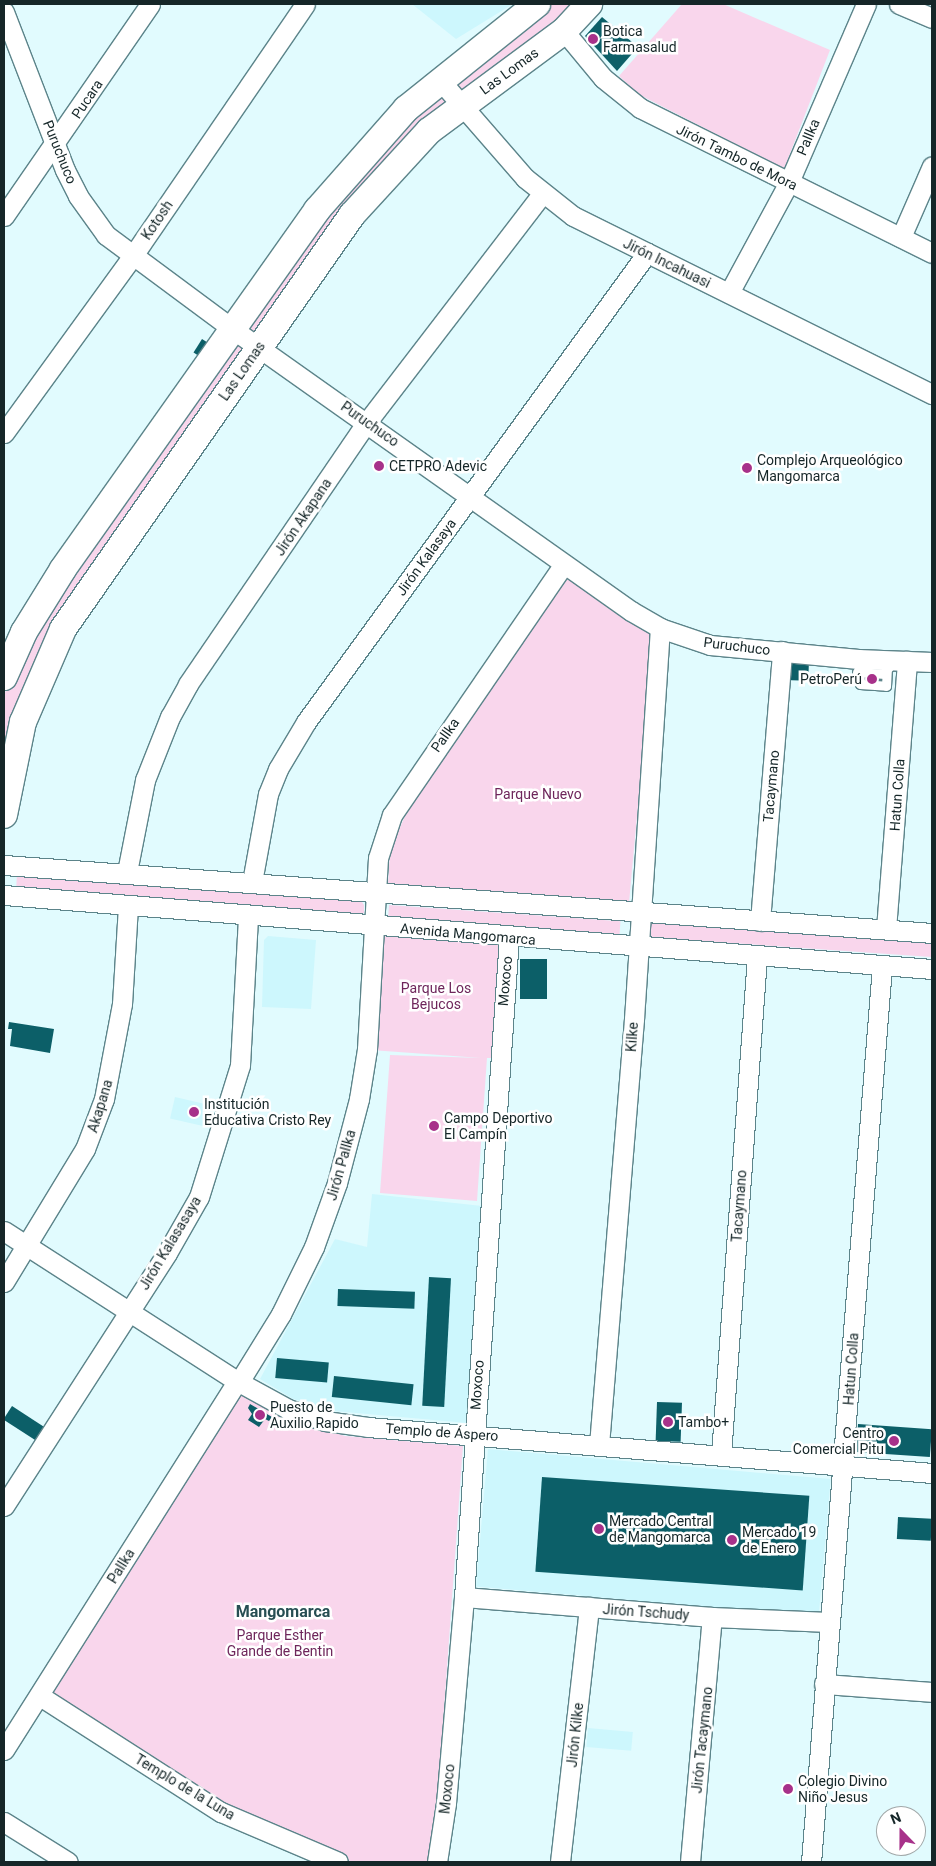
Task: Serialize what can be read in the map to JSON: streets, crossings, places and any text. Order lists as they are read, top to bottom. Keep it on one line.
{"streets":{"street":["Las Lomas","Pucara","Pallka","Puruchuco","Jirón Tambo de Mora","Kotosh","Jirón Incahuasi","Jirón Akapana","Jirón Kalasaya","Tacaymano","Hatun Colla","Avenida Mangomarca","Moxoco","Kilke","Akapana","Jirón Pallka","Jirón Kalasasaya","Templo de Áspero","Jirón Tschudy","Jirón Kilke","Jirón Tacaymano","Templo de la Luna"]},"crossings":[["Las Lomas","Puruchuco"],["Las Lomas","Jirón Tambo de Mora"],["Las Lomas","Jirón Incahuasi"],["Pucara","Puruchuco"],["Pallka","Puruchuco"],["Pallka","Jirón Tambo de Mora"],["Pallka","Jirón Incahuasi"],["Pallka","Avenida Mangomarca"],["Pallka","Jirón Pallka"],["Pallka","Templo de Áspero"],["Pallka","Templo de la Luna"],["Puruchuco","Kotosh"],["Puruchuco","Jirón Akapana"],["Puruchuco","Jirón Kalasaya"],["Puruchuco","Tacaymano"],["Puruchuco","Hatun Colla"],["Puruchuco","Kilke"],["Jirón Incahuasi","Jirón Akapana"],["Jirón Incahuasi","Jirón Kalasaya"],["Tacaymano","Avenida Mangomarca"],["Tacaymano","Templo de Áspero"],["Hatun Colla","Avenida Mangomarca"],["Hatun Colla","Templo de Áspero"],["Hatun Colla","Jirón Tschudy"],["Avenida Mangomarca","Moxoco"],["Avenida Mangomarca","Kilke"],["Avenida Mangomarca","Akapana"],["Avenida Mangomarca","Jirón Pallka"],["Avenida Mangomarca","Jirón Kalasasaya"],["Moxoco","Templo de Áspero"],["Moxoco","Jirón Tschudy"],["Kilke","Templo de Áspero"],["Akapana","Templo de Áspero"],["Jirón Pallka","Templo de Áspero"],["Jirón Kalasasaya","Templo de Áspero"],["Jirón Tschudy","Jirón Kilke"],["Jirón Tschudy","Jirón Tacaymano"]],"districts":["Mangomarca"],"parks":["Parque Nuevo","Parque Los Bejucos","Parque Esther Grande de Bentin"],"places":["Botica Farmasalud","CETPRO Adevic","Complejo Arqueológico Mangomarca","PetroPerú","Institución Educativa Cristo Rey","Campo Deportivo El Campín","Puesto de Auxilio Rapido","Tambo+","Centro Comercial Pitu","Mercado Central de Mangomarca","Mercado 19 de Enero","Colegio Divino Niño Jesus"],"north":"top"}
